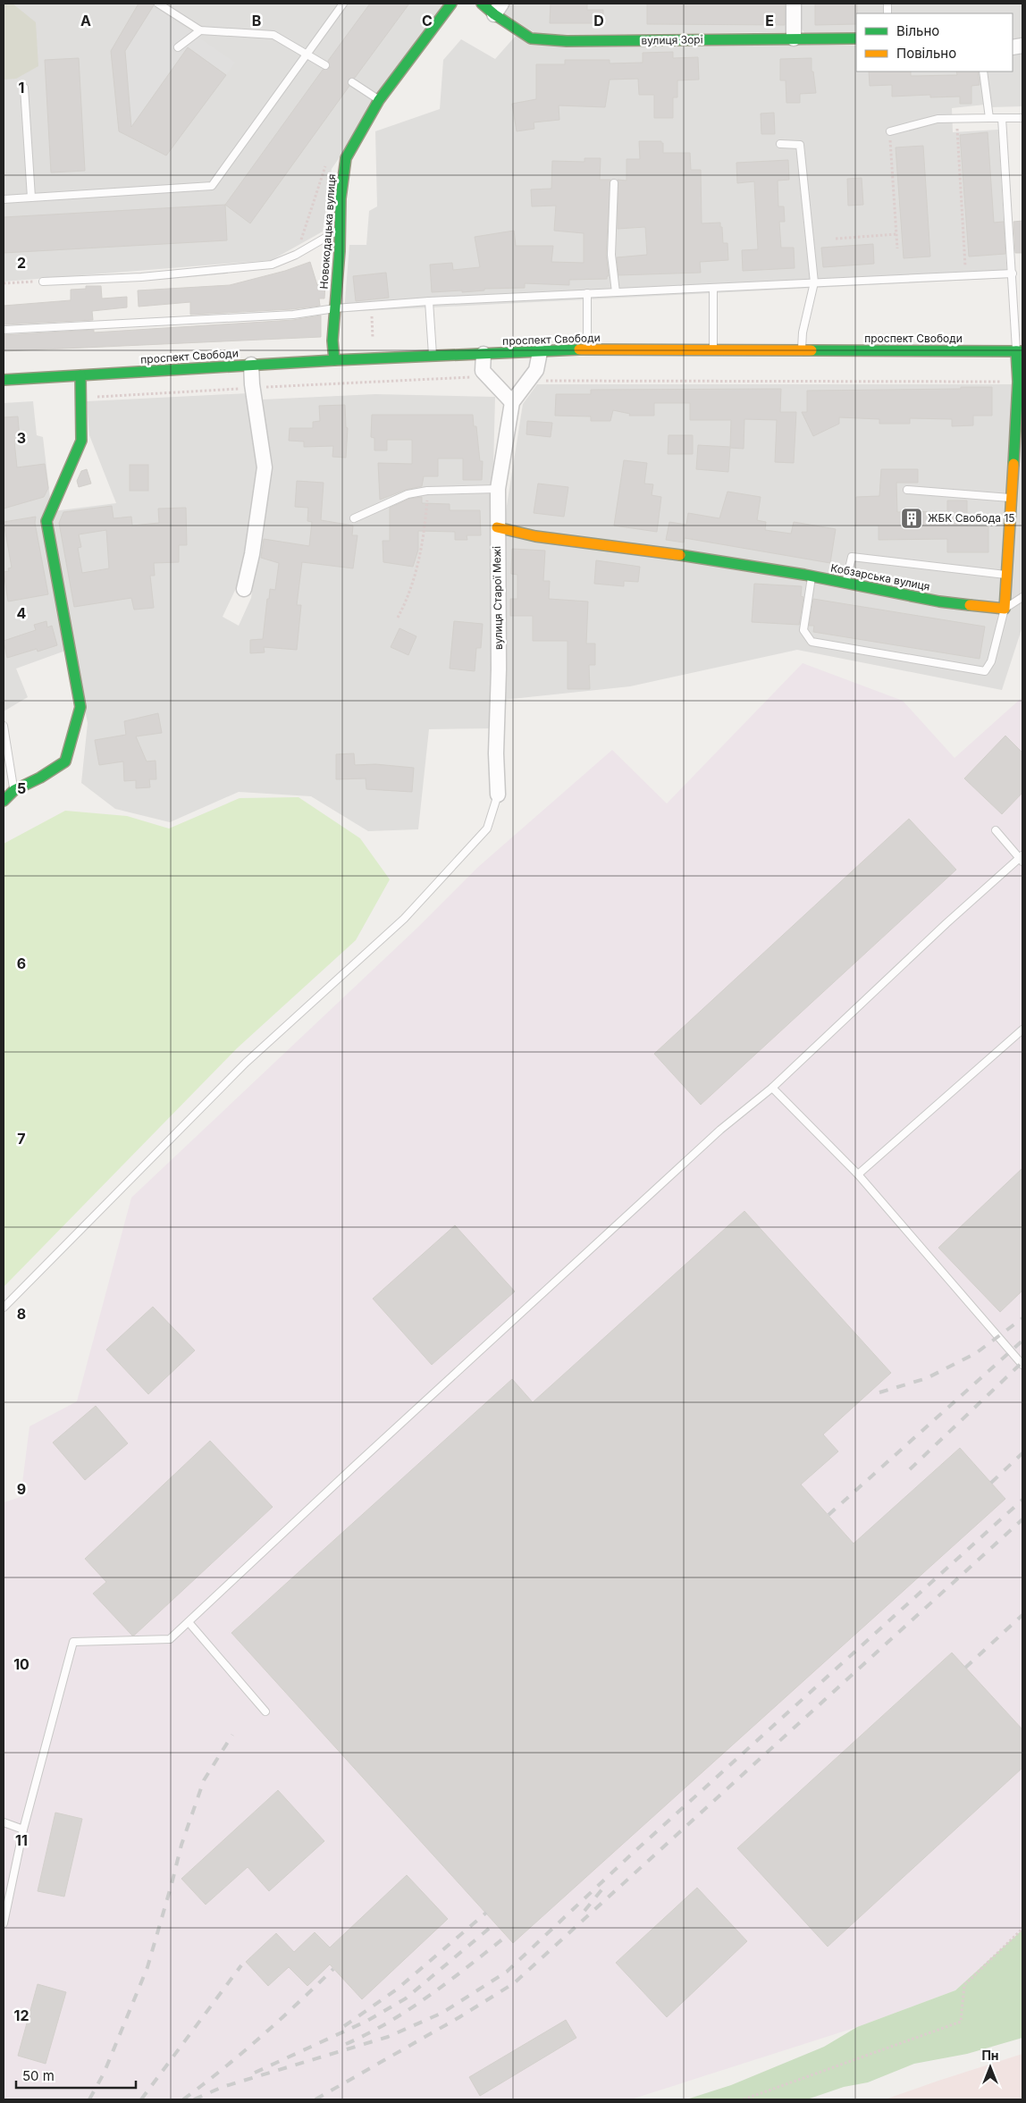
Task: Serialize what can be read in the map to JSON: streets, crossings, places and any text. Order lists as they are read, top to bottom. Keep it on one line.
{"streets":{"street":["вулиця Зорі","Новокодацька вулиця","проспект Свободи","Кобзарська вулиця","вулиця Старої Межі"]},"crossings":[["Новокодацька вулиця","проспект Свободи"],["проспект Свободи","вулиця Старої Межі"],["Кобзарська вулиця","вулиця Старої Межі"]],"places":{"building":["ЖБК Свобода 15"]},"legend":["Вільно","Повільно"],"scale_bar":"50 m","north":"top","grid":{"columns":["A","B","C","D","E"],"rows":["1","2","3","4","5","6","7","8","9","10","11","12"]}}
